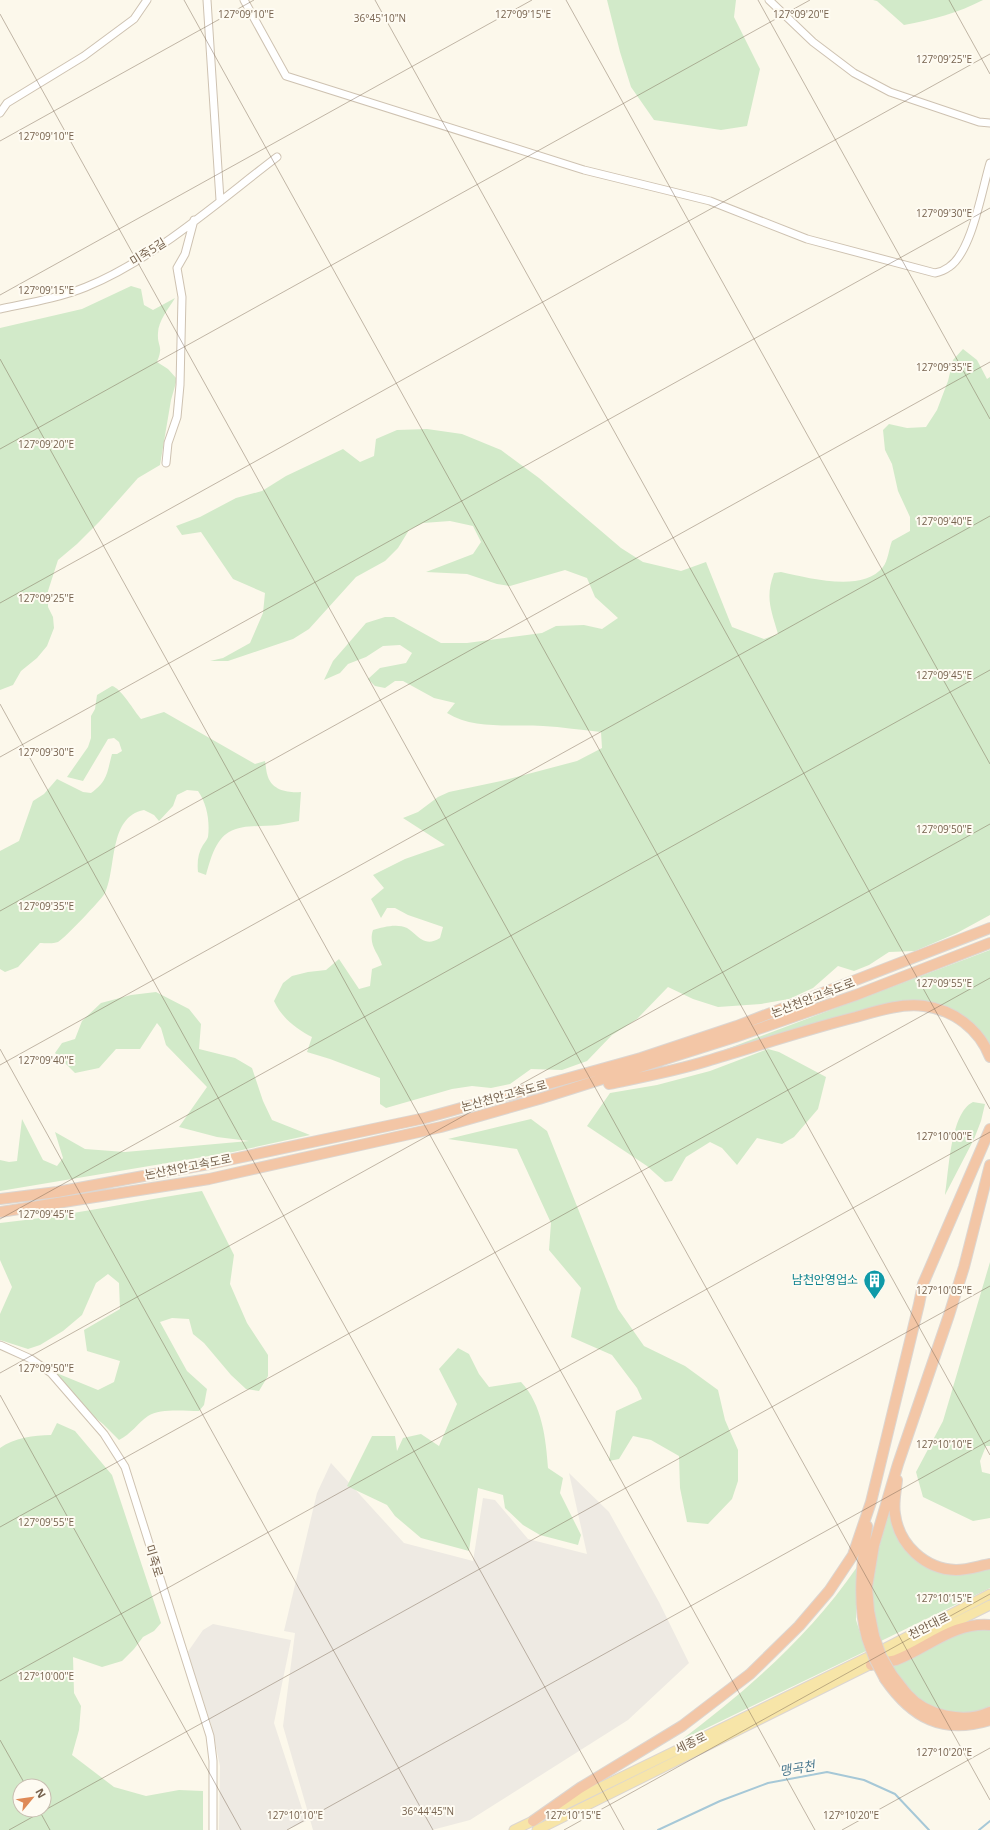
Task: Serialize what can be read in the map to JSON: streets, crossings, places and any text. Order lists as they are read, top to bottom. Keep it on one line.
{"streets":{"highway":["논산천안고속도로"],"main road":["천안대로","세종로"],"street":["미죽5길","미죽로"]},"crossings":[["천안대로","세종로"]],"water":["맹곡천"],"places":{"building":["남천안영업소"]},"north":"top right","coordinates":["127°09'10\"E","127°09'15\"E","127°09'20\"E","36°45'10\"N","127°09'25\"E","127°09'30\"E","127°09'35\"E","127°09'40\"E","127°09'45\"E","127°09'50\"E","127°09'55\"E","127°10'00\"E","127°10'05\"E","127°10'10\"E","127°10'15\"E","127°10'20\"E","36°44'45\"N"]}
